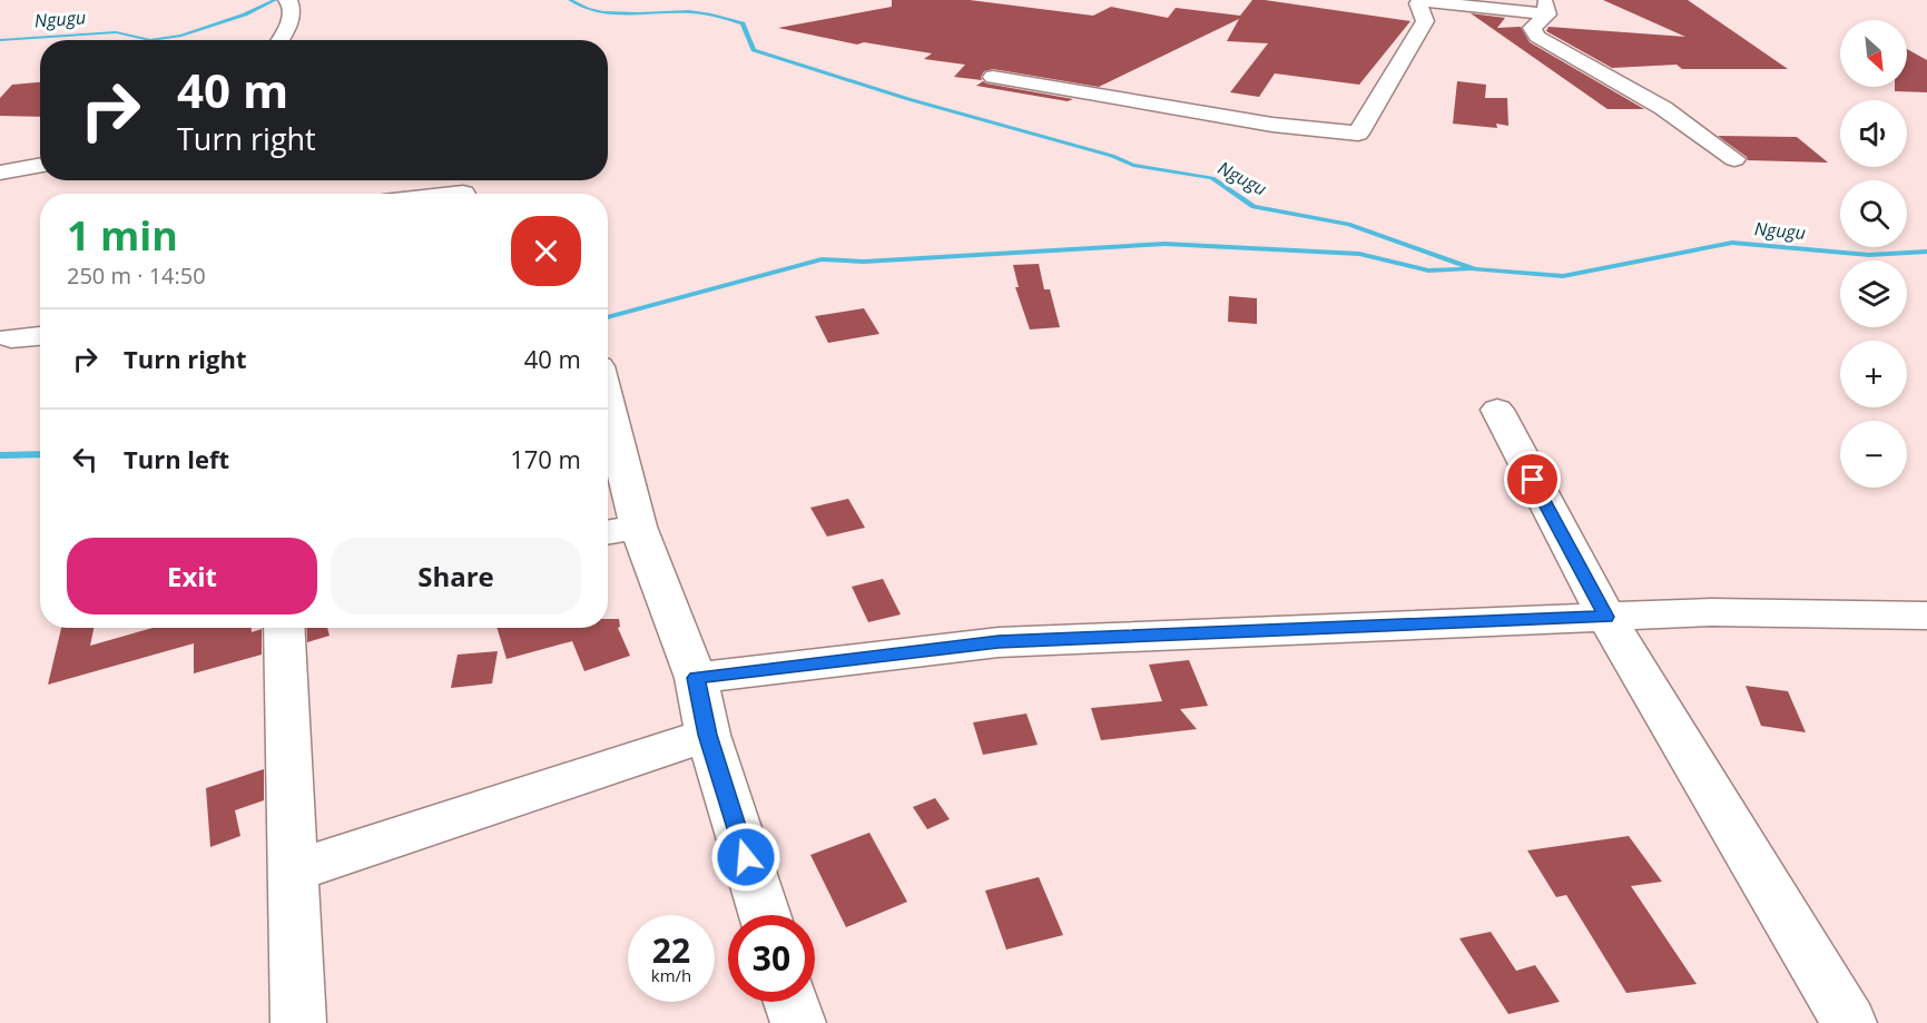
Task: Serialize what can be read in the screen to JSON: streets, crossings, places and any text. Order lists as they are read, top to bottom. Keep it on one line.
{"water":["Ngugu"],"north":"bottom right","page":{"map_buttons":["+","−"],"turn":["40 m","Turn right"],"heading":["1 min","250 m · 14:50"],"list":[{"name":"Turn right","value":"40 m"},{"name":"Turn left","value":"170 m"}],"buttons":["Exit","Share"],"speed":"22 km/h","limit":"30"}}
